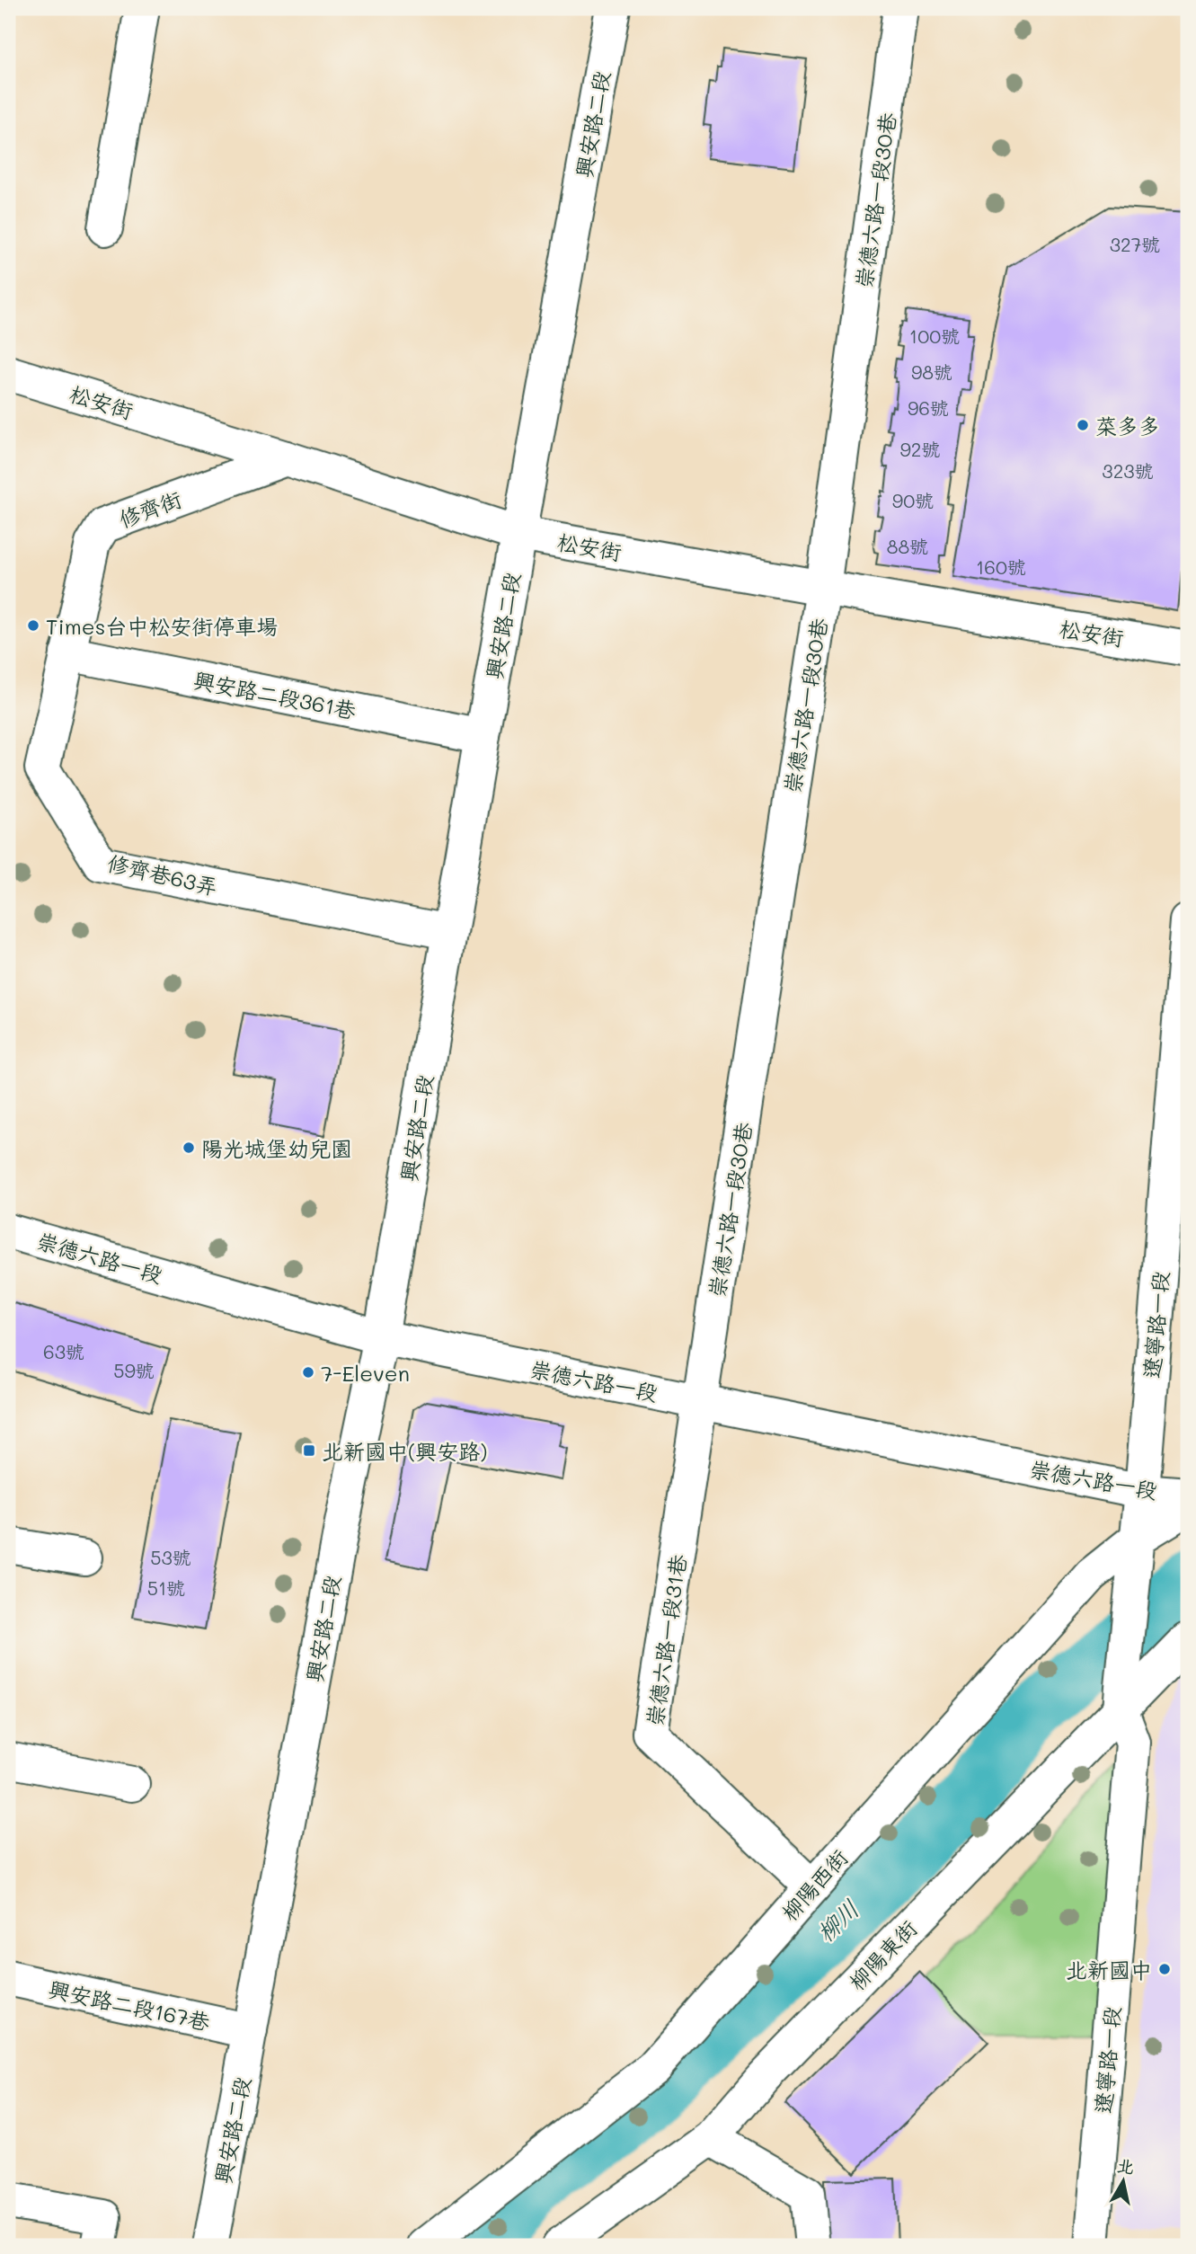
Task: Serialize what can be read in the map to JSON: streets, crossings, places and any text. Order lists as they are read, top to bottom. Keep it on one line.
{"streets":{"street":["興安路二段","崇德六路一段30巷","松安街","修齊街","興安路二段361巷","修齊巷63弄","崇德六路一段","遼寧路一段","崇德六路一段31巷","柳陽西街","柳陽東街","興安路二段167巷"]},"crossings":[["興安路二段","松安街"],["興安路二段","興安路二段361巷"],["興安路二段","修齊巷63弄"],["興安路二段","崇德六路一段"],["興安路二段","興安路二段167巷"],["崇德六路一段30巷","松安街"],["崇德六路一段30巷","崇德六路一段"],["崇德六路一段30巷","崇德六路一段31巷"],["松安街","修齊街"],["修齊街","興安路二段361巷"],["修齊街","修齊巷63弄"],["興安路二段361巷","修齊巷63弄"],["崇德六路一段","遼寧路一段"],["崇德六路一段","崇德六路一段31巷"],["遼寧路一段","柳陽西街"],["遼寧路一段","柳陽東街"],["崇德六路一段31巷","柳陽西街"]],"water":["柳川"],"places":{"other":["菜多多","Times台中松安街停車場","陽光城堡幼兒園","7-Eleven","北新國中"],"transit":["北新國中(興安路)"]},"house_numbers":["327號","100號","98號","96號","92號","323號","90號","88號","160號","63號","59號","53號","51號"],"north":"top"}
